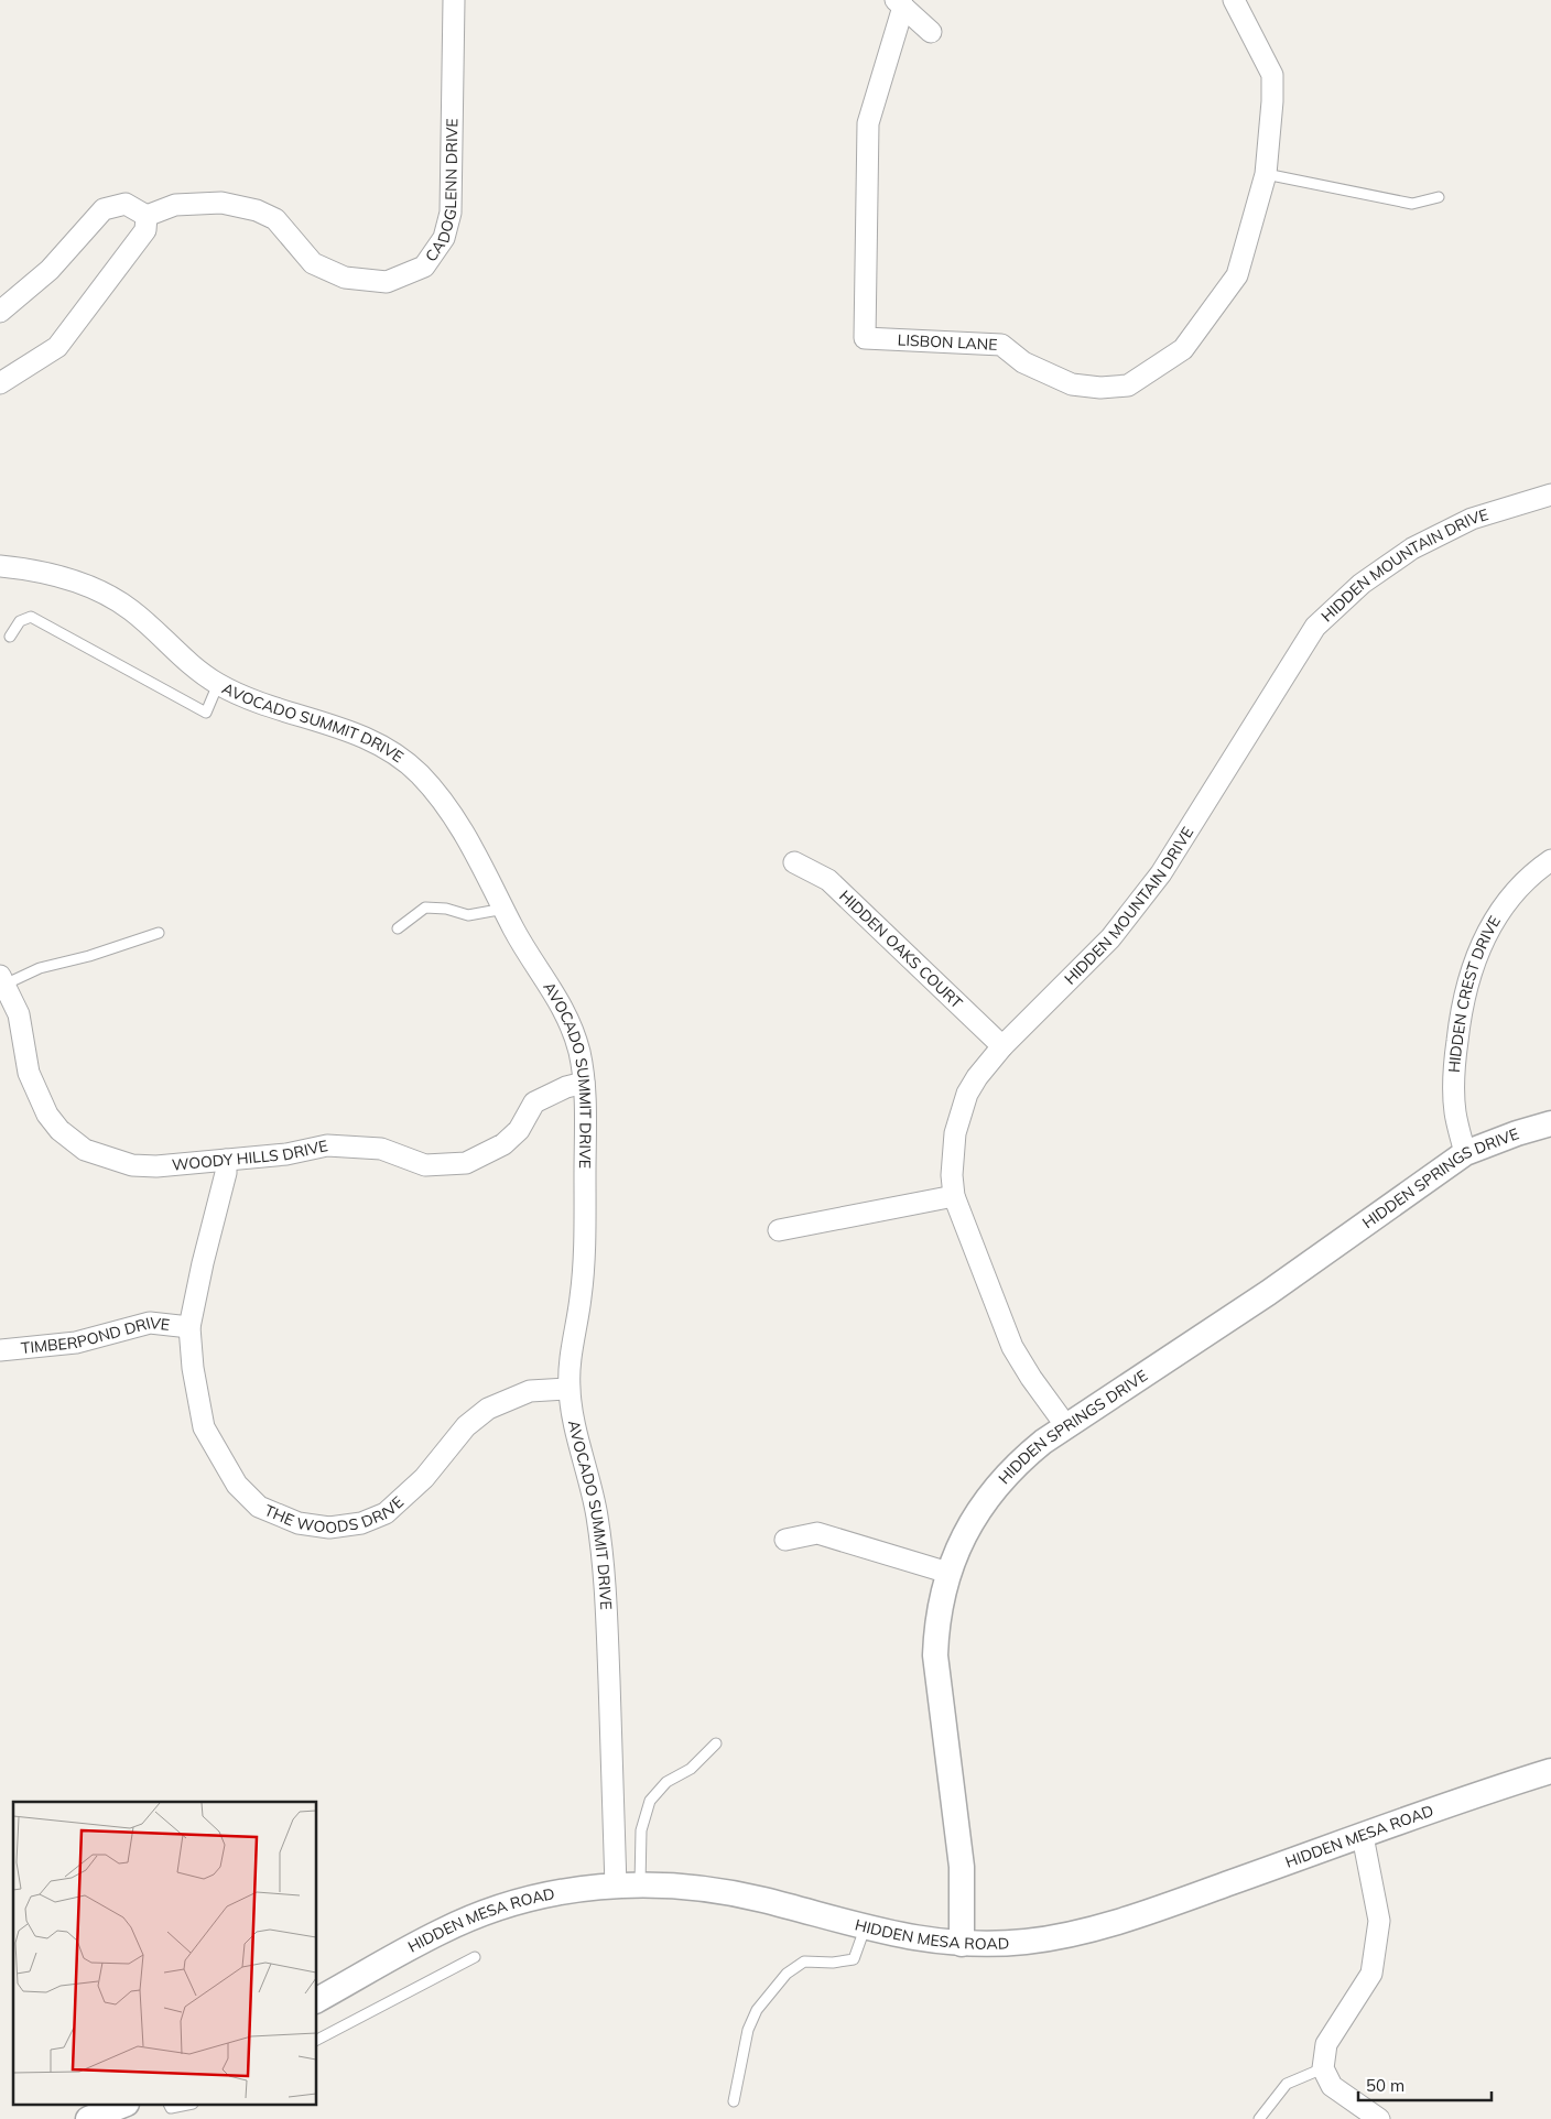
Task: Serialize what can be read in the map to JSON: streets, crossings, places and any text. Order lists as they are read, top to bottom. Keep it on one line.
{"streets":{"street":["CADOGLENN DRIVE","LISBON LANE","HIDDEN MOUNTAIN DRIVE","AVOCADO SUMMIT DRIVE","HIDDEN OAKS COURT","HIDDEN CREST DRIVE","WOODY HILLS DRIVE","HIDDEN SPRINGS DRIVE","TIMBERPOND DRIVE","THE WOODS DRIVE","HIDDEN MESA ROAD"]},"crossings":[["HIDDEN MOUNTAIN DRIVE","HIDDEN OAKS COURT"],["HIDDEN MOUNTAIN DRIVE","HIDDEN SPRINGS DRIVE"],["AVOCADO SUMMIT DRIVE","WOODY HILLS DRIVE"],["AVOCADO SUMMIT DRIVE","THE WOODS DRIVE"],["AVOCADO SUMMIT DRIVE","HIDDEN MESA ROAD"],["HIDDEN CREST DRIVE","HIDDEN SPRINGS DRIVE"],["WOODY HILLS DRIVE","THE WOODS DRIVE"],["HIDDEN SPRINGS DRIVE","HIDDEN MESA ROAD"],["TIMBERPOND DRIVE","THE WOODS DRIVE"]],"scale_bar":"50 m"}
